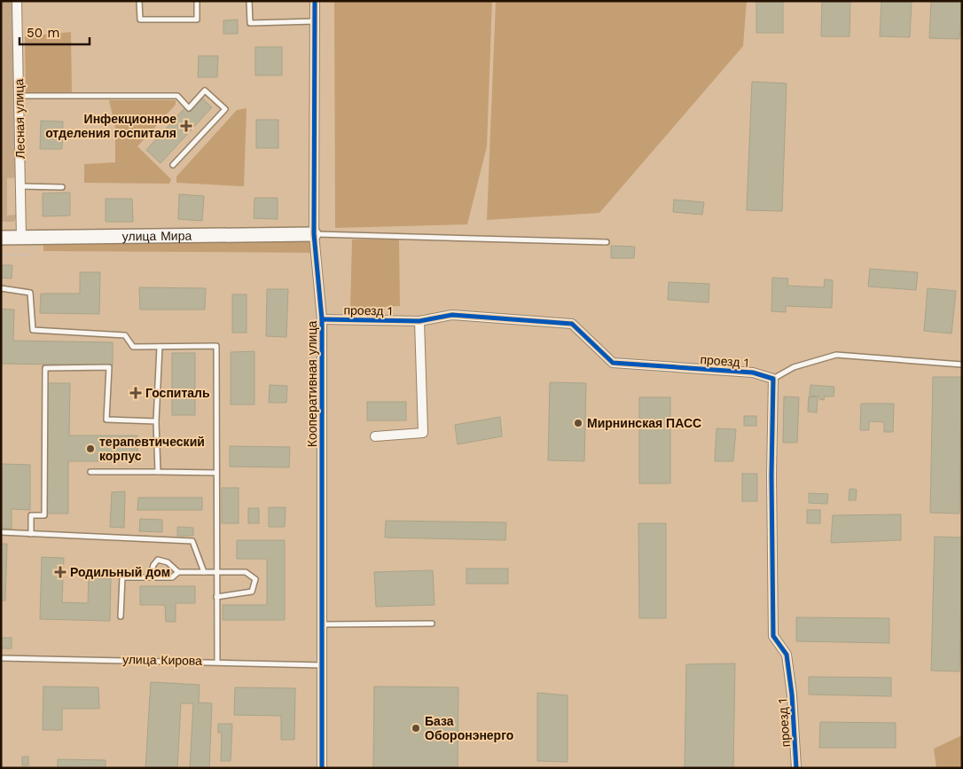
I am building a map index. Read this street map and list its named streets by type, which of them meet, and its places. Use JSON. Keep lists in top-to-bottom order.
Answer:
{
  "streets": {
    "street": [
      "Лесная улица",
      "улица Мира",
      "проезд 1",
      "Кооперативная улица"
    ],
    "lane": ["улица Кирова"]
  },
  "crossings": [
    ["Лесная улица", "улица Мира"],
    ["улица Мира", "Кооперативная улица"],
    ["проезд 1", "Кооперативная улица"],
    ["Кооперативная улица", "улица Кирова"]
  ],
  "places": {
    "health": ["Инфекционное отделения госпиталя", "Госпиталь", "Родильный дом"],
    "other": ["Мирнинская ПАСС", "терапевтический корпус", "База Оборонэнерго"]
  },
  "scale_bar": "50 m"
}
